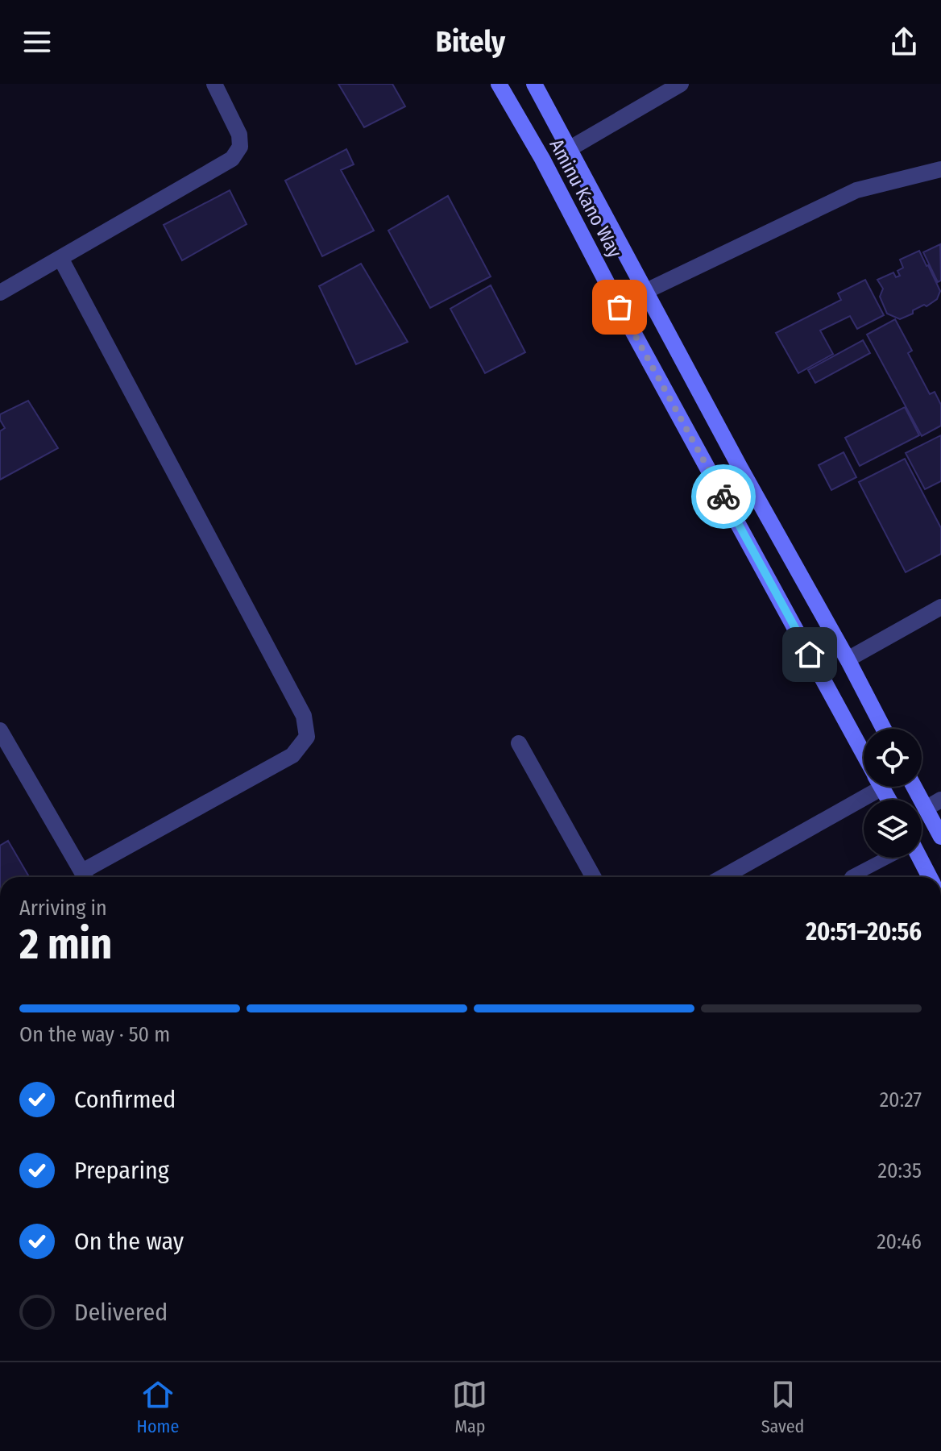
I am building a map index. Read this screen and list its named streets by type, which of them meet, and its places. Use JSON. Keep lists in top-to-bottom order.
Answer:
{
  "streets": {
    "main road": ["Aminu Kano Way"]
  },
  "page": {
    "header": "Bitely",
    "heading": ["2 min", "Arriving in", "20:51–20:56"],
    "bar": "On the way · 50 m",
    "list": [
      ["Confirmed", "20:27"],
      ["Preparing", "20:35"],
      ["On the way", "20:46"],
      "Delivered"
    ],
    "tabs": ["Home", "Map", "Saved"]
  }
}
